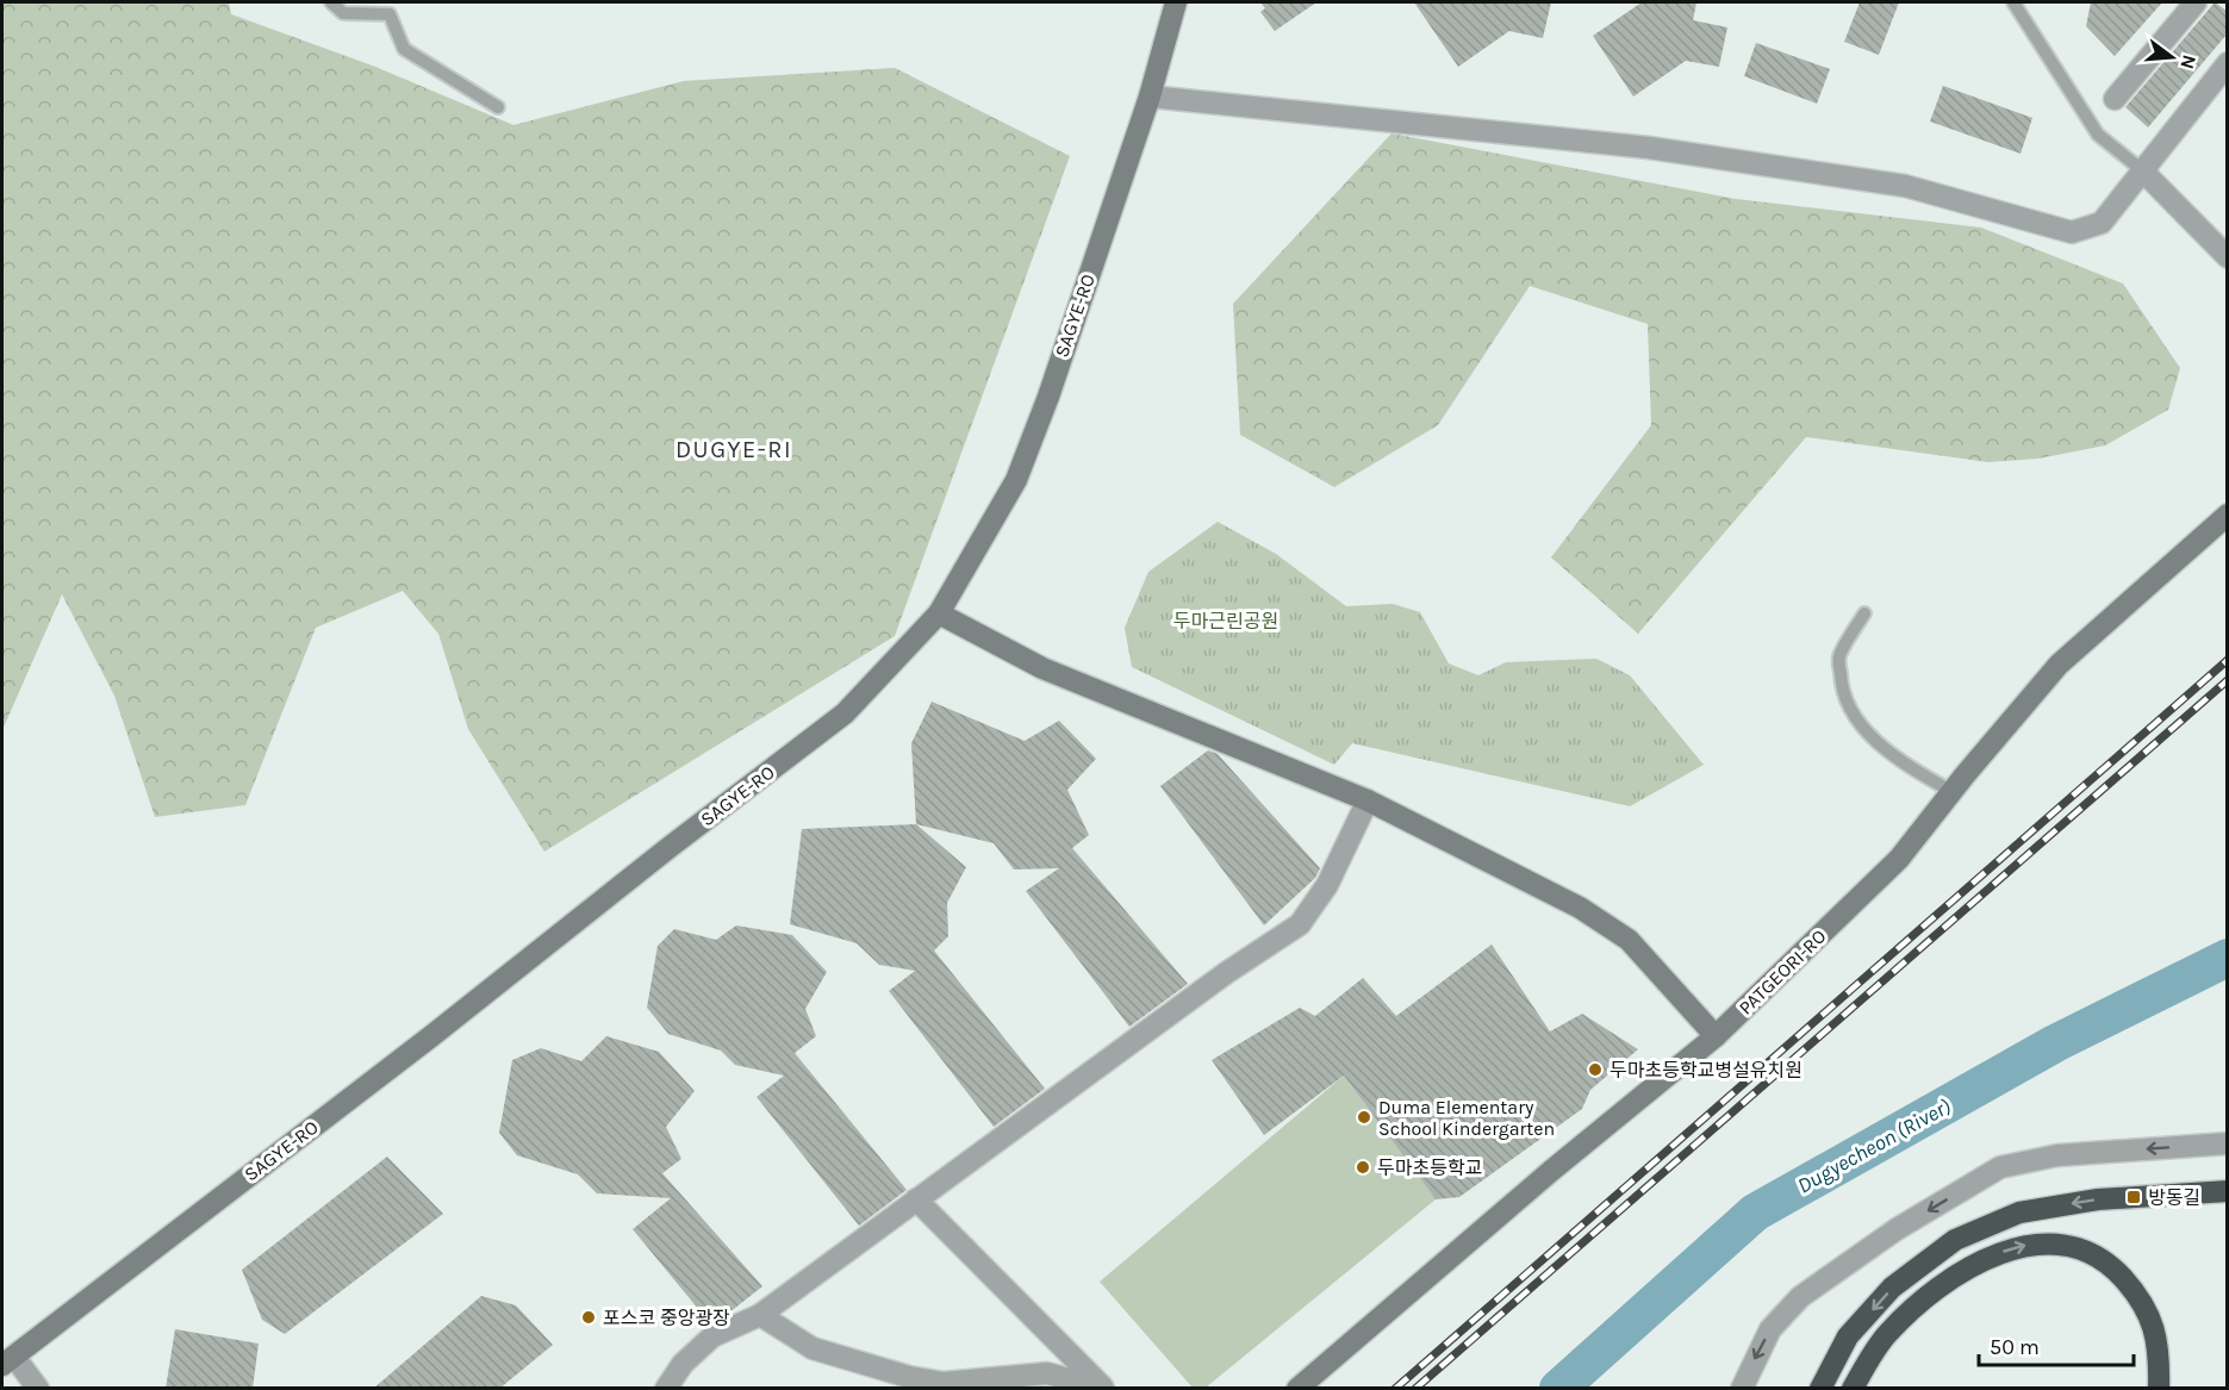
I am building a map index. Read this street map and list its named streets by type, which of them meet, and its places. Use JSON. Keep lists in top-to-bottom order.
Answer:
{
  "streets": {
    "street": ["SAGYE-RO", "PATGEORI-RO"]
  },
  "districts": ["DUGYE-RI"],
  "water": ["Dugyecheon (River)"],
  "parks": ["두마근린공원"],
  "places": {
    "other": [
      "두마초등학교병설유치원",
      "Duma Elementary School Kindergarten",
      "두마초등학교",
      "포스코 중앙광장"
    ],
    "transit": ["방동길"]
  },
  "scale_bar": "50 m",
  "north": "right"
}
